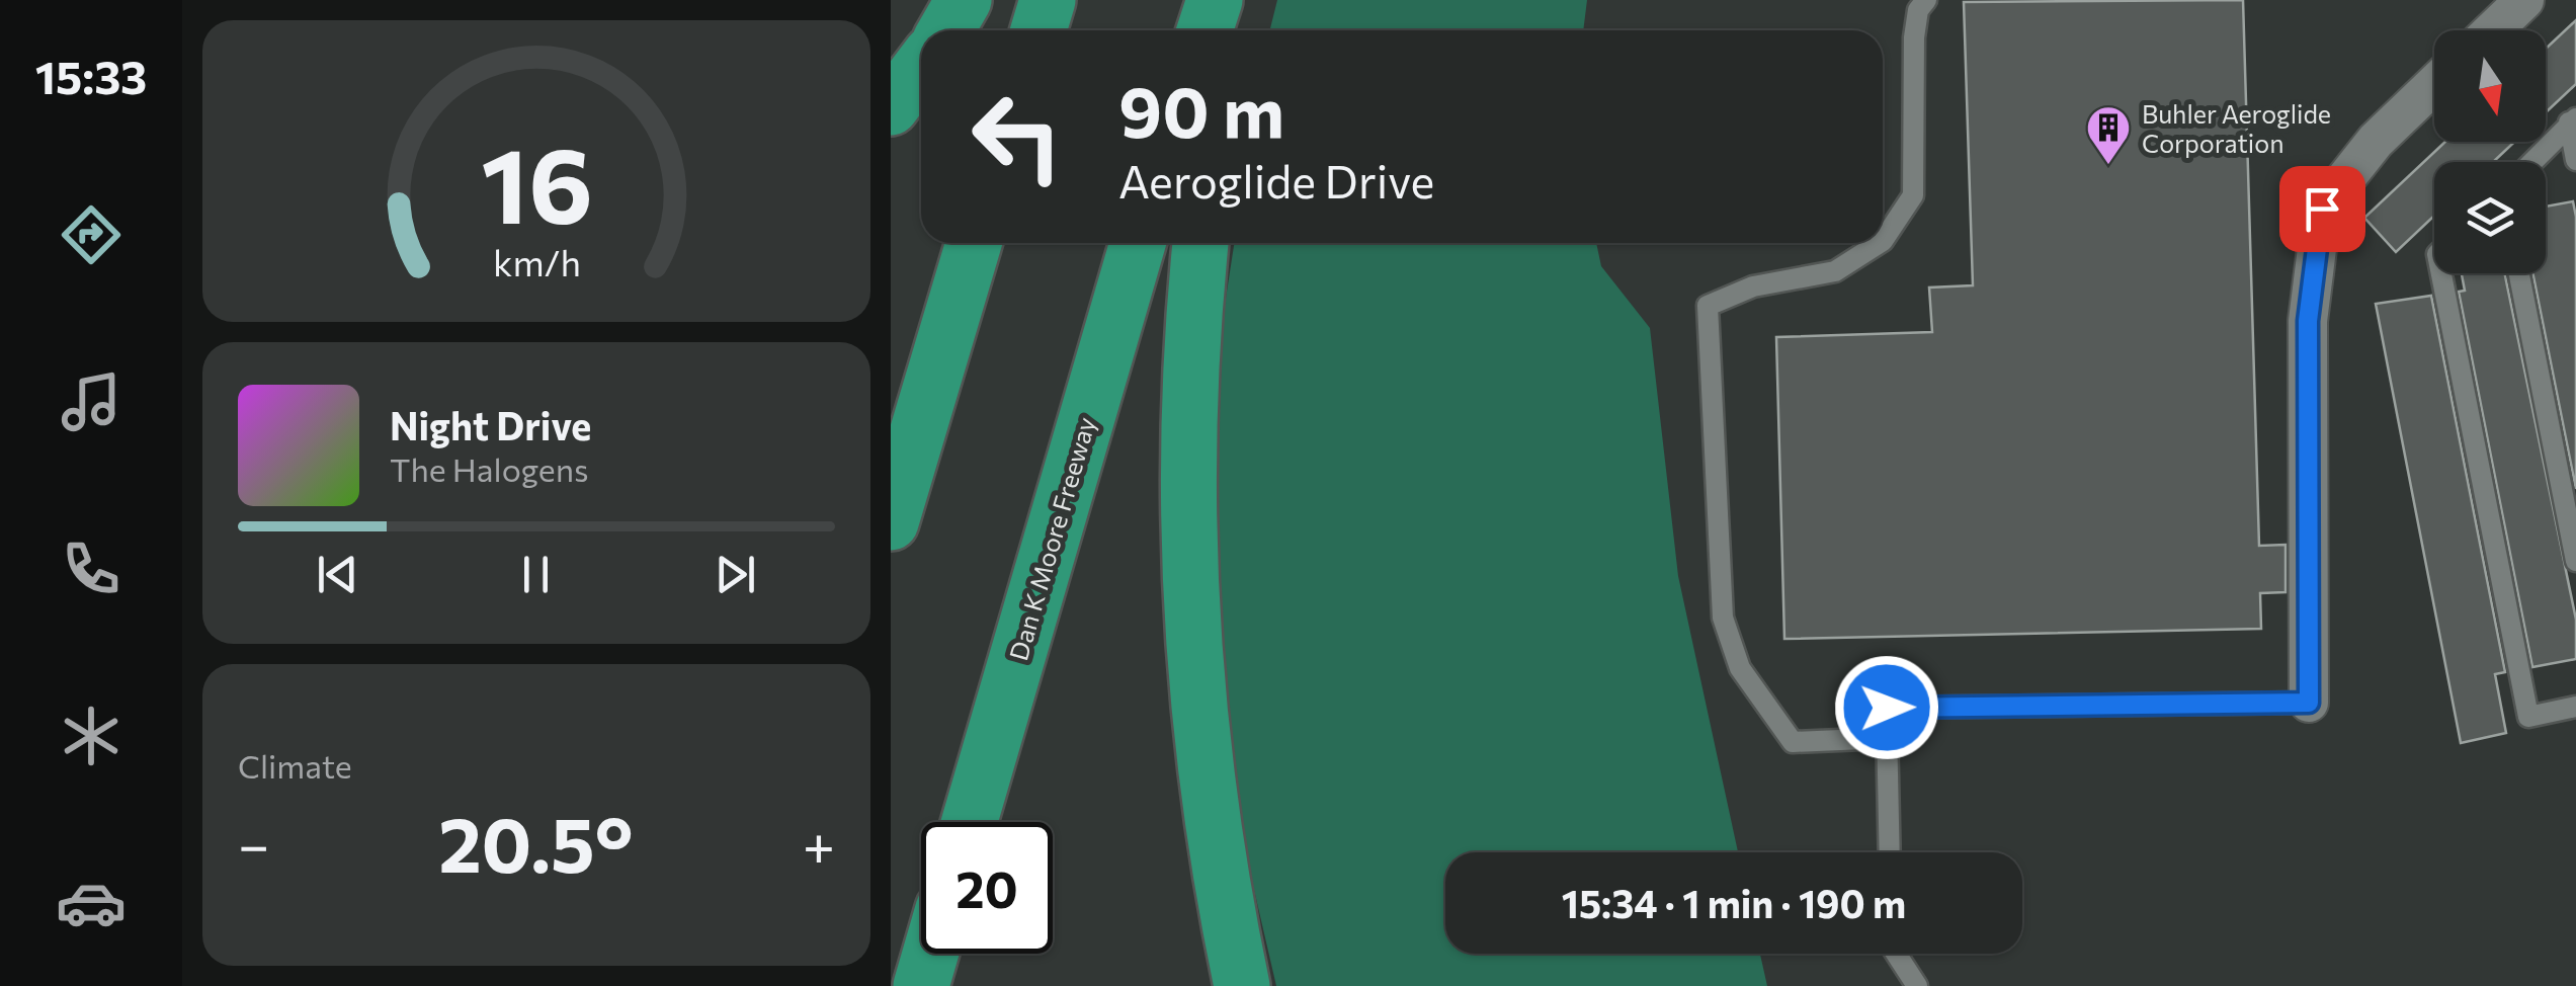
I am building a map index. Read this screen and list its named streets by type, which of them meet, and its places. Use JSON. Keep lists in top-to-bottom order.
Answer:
{
  "streets": {
    "highway": ["Dan K Moore Freeway"]
  },
  "places": {
    "building": ["Buhler Aeroglide Corporation"]
  },
  "north": "bottom",
  "page": {
    "tabs": "15:33",
    "turn": ["90 m", "Aeroglide Drive"],
    "song": ["Night Drive", "The Halogens"],
    "tile": "Climate",
    "heat": ["−", "20.5°", "+"],
    "limit": "20",
    "trip": "15:34 · 1 min · 190 m",
    "gauge": ["16", "km/h"]
  }
}
